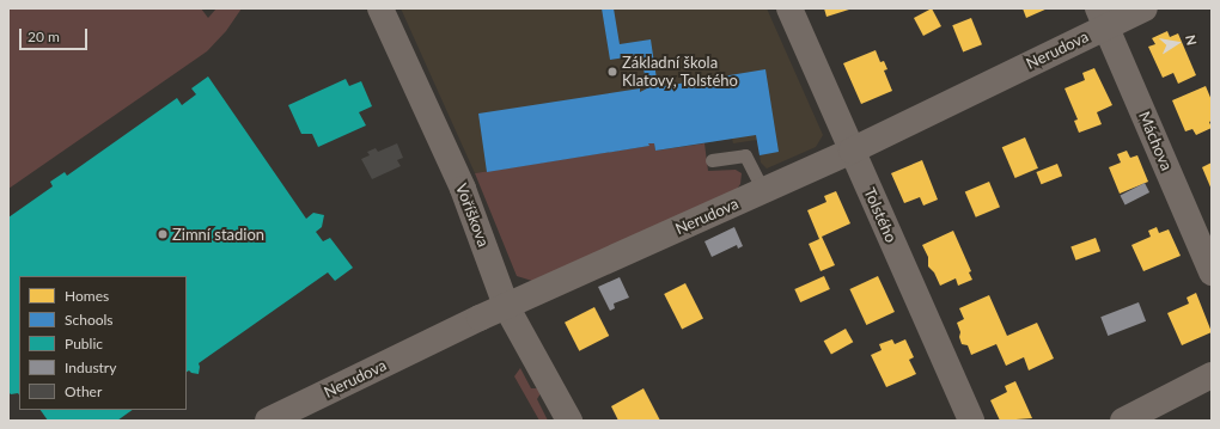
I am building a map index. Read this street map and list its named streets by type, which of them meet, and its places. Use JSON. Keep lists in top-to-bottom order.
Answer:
{
  "streets": {
    "street": [
      "Nerudova",
      "Máchova",
      "Voříškova",
      "Tolstého"
    ]
  },
  "crossings": [
    ["Nerudova", "Máchova"],
    ["Nerudova", "Voříškova"],
    ["Nerudova", "Tolstého"]
  ],
  "places": ["Základní škola Klatovy, Tolstého", "Zimní stadion"],
  "legend": [
    "Homes",
    "Schools",
    "Public",
    "Industry",
    "Other"
  ],
  "scale_bar": "20 m",
  "north": "right"
}
